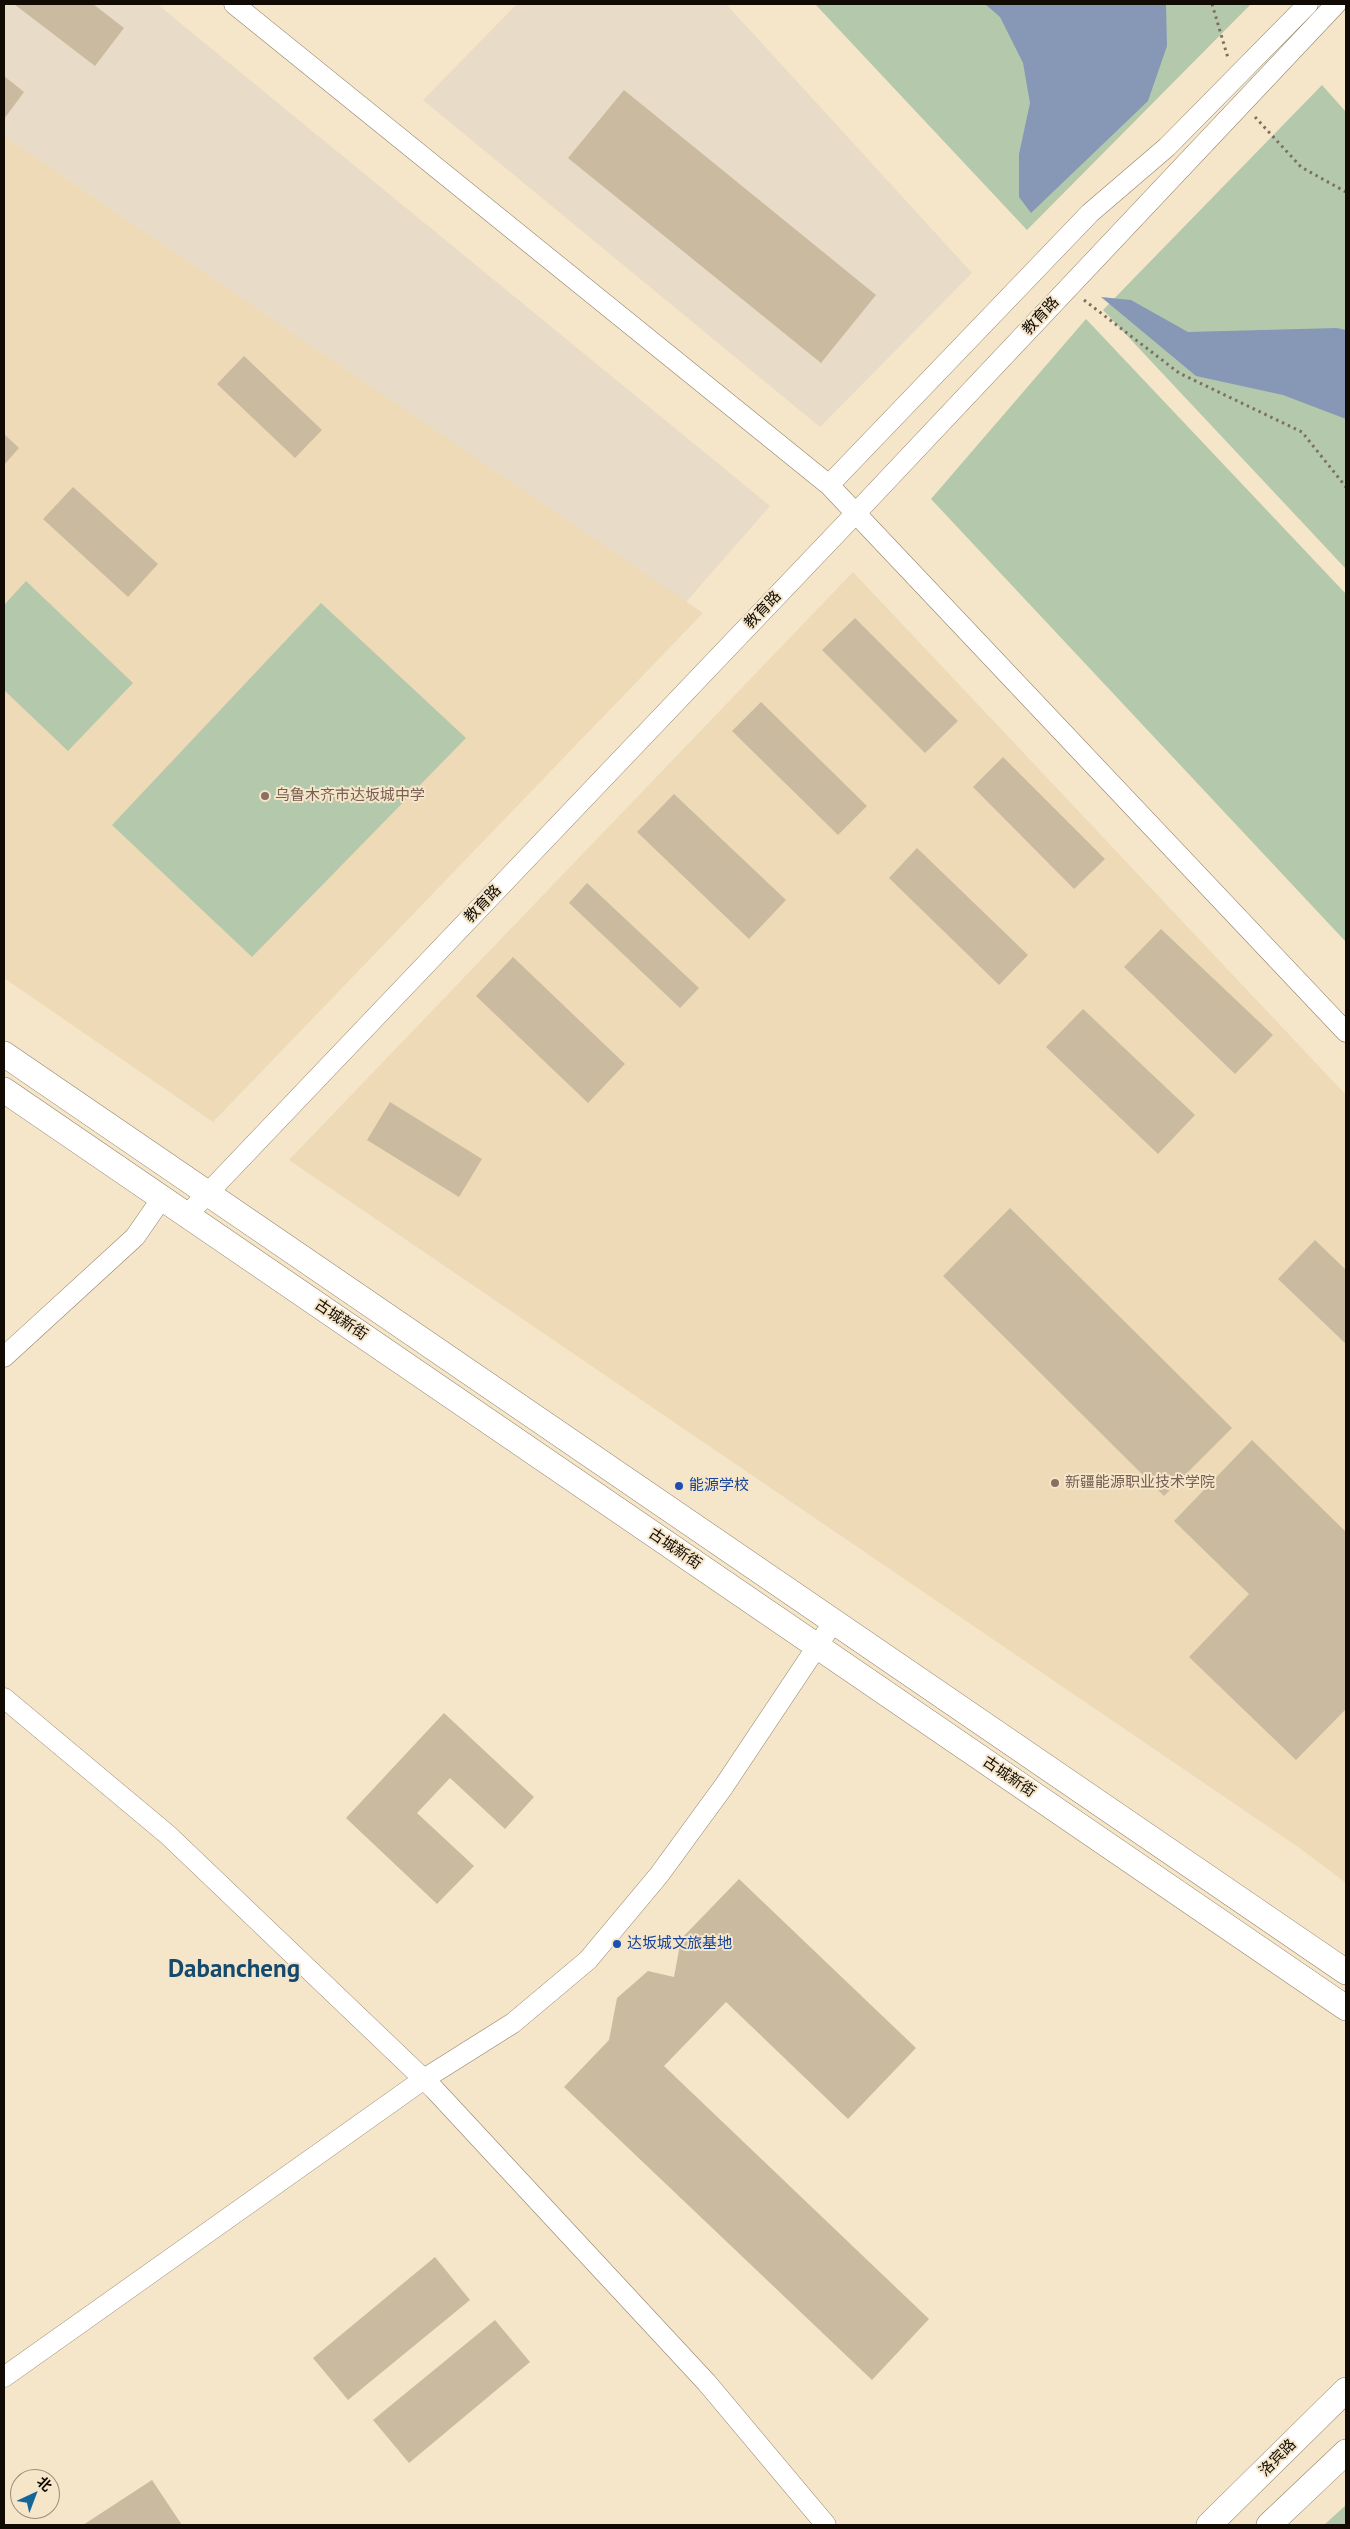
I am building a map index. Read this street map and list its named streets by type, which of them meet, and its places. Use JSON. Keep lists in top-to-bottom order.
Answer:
{
  "streets": {
    "main road": ["古城新街", "洛宾路"],
    "street": ["教育路"]
  },
  "crossings": [
    ["教育路", "古城新街"]
  ],
  "districts": ["Dabancheng"],
  "places": [
    "乌鲁木齐市达坂城中学",
    "新疆能源职业技术学院",
    "能源学校",
    "达坂城文旅基地"
  ],
  "north": "top right"
}
